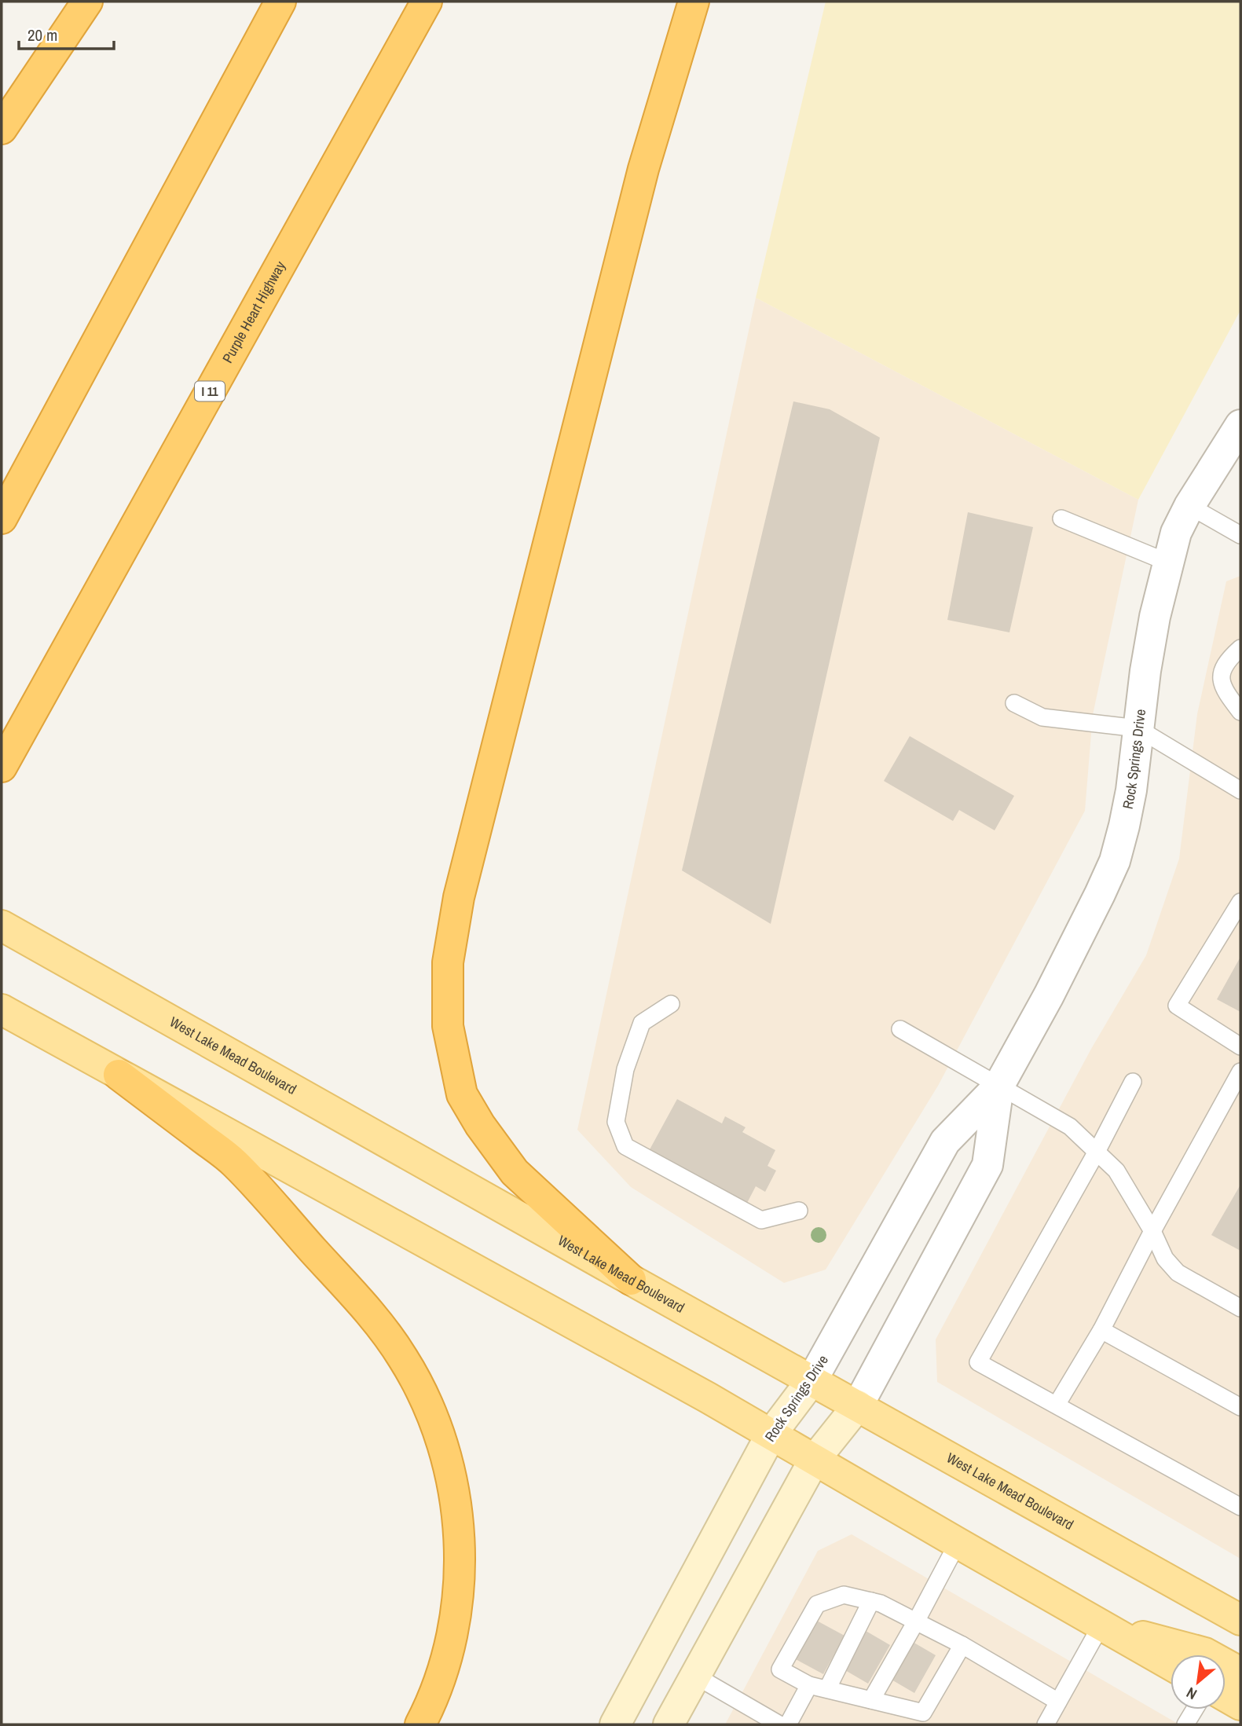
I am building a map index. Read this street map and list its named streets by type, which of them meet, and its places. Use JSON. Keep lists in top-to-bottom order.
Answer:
{
  "streets": {
    "highway": ["Purple Heart Highway", "I 11"],
    "main road": ["Rock Springs Drive", "West Lake Mead Boulevard"]
  },
  "crossings": [
    ["Rock Springs Drive", "West Lake Mead Boulevard"]
  ],
  "scale_bar": "20 m",
  "north": "bottom left"
}
